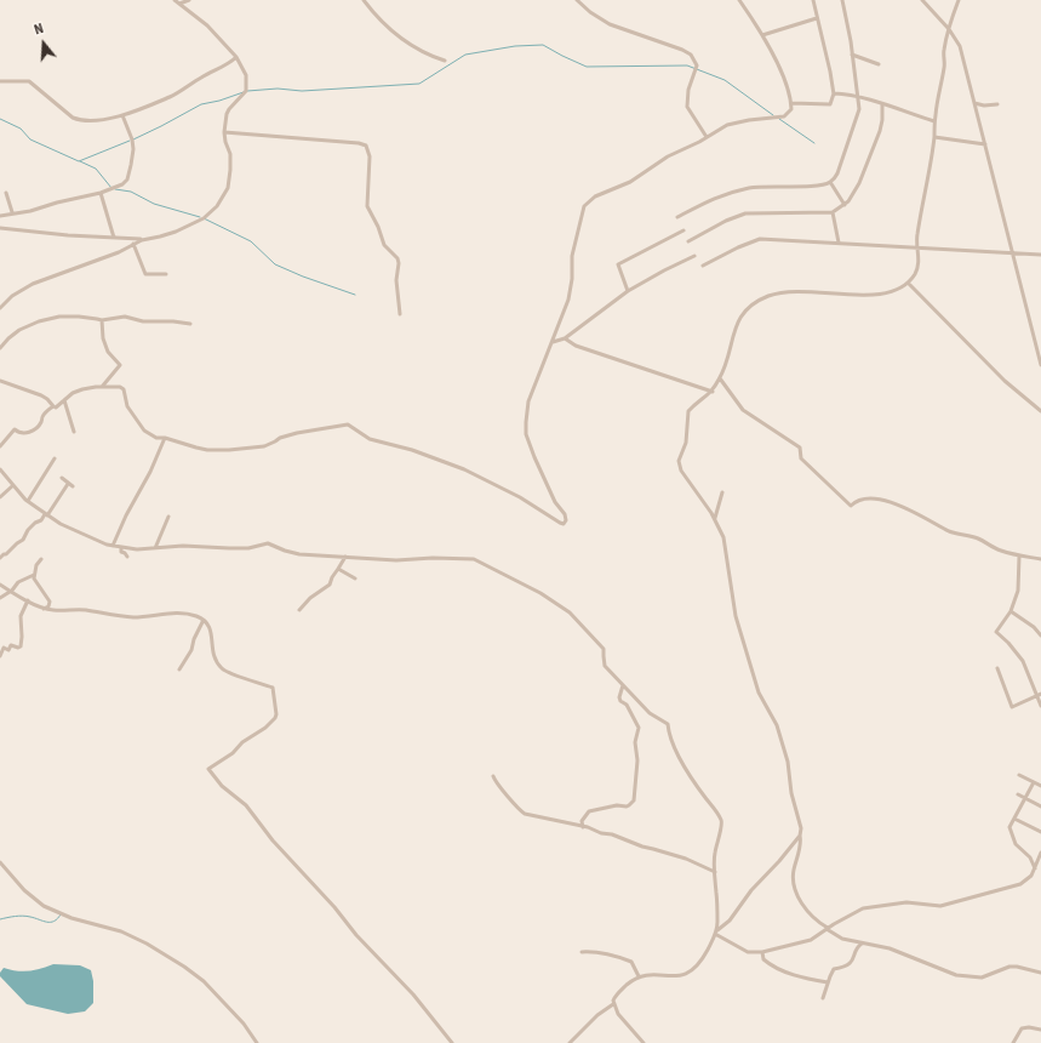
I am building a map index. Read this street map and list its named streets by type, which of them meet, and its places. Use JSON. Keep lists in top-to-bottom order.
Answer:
{
  "north": "top"
}
